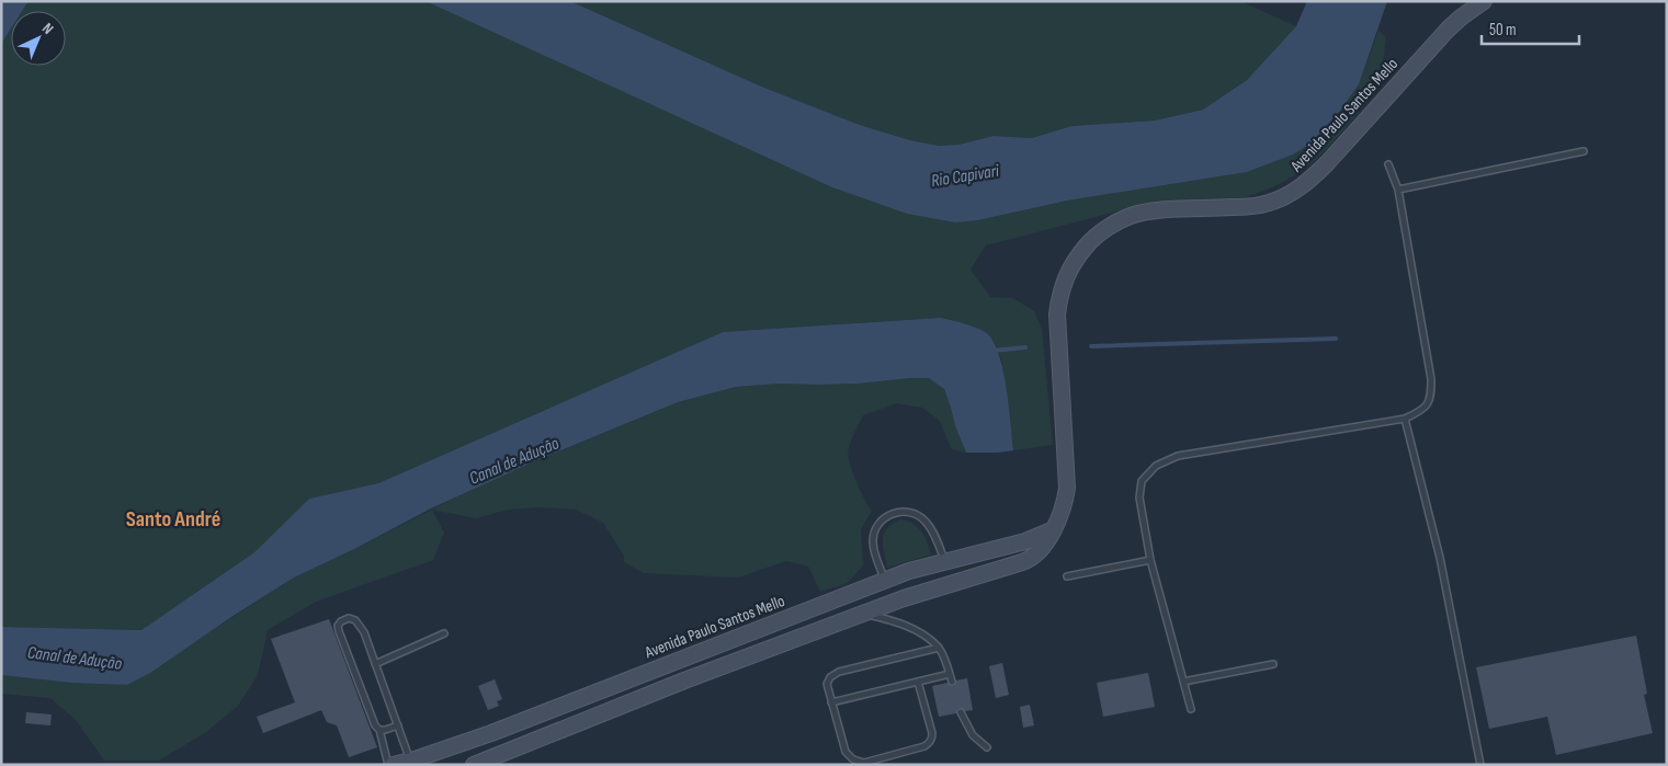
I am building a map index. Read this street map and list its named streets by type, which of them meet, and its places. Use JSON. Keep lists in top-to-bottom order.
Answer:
{
  "streets": {
    "street": ["Avenida Paulo Santos Mello"]
  },
  "districts": ["Santo André"],
  "water": ["Rio Capivari", "Canal de Adução"],
  "scale_bar": "50 m",
  "north": "top right"
}
